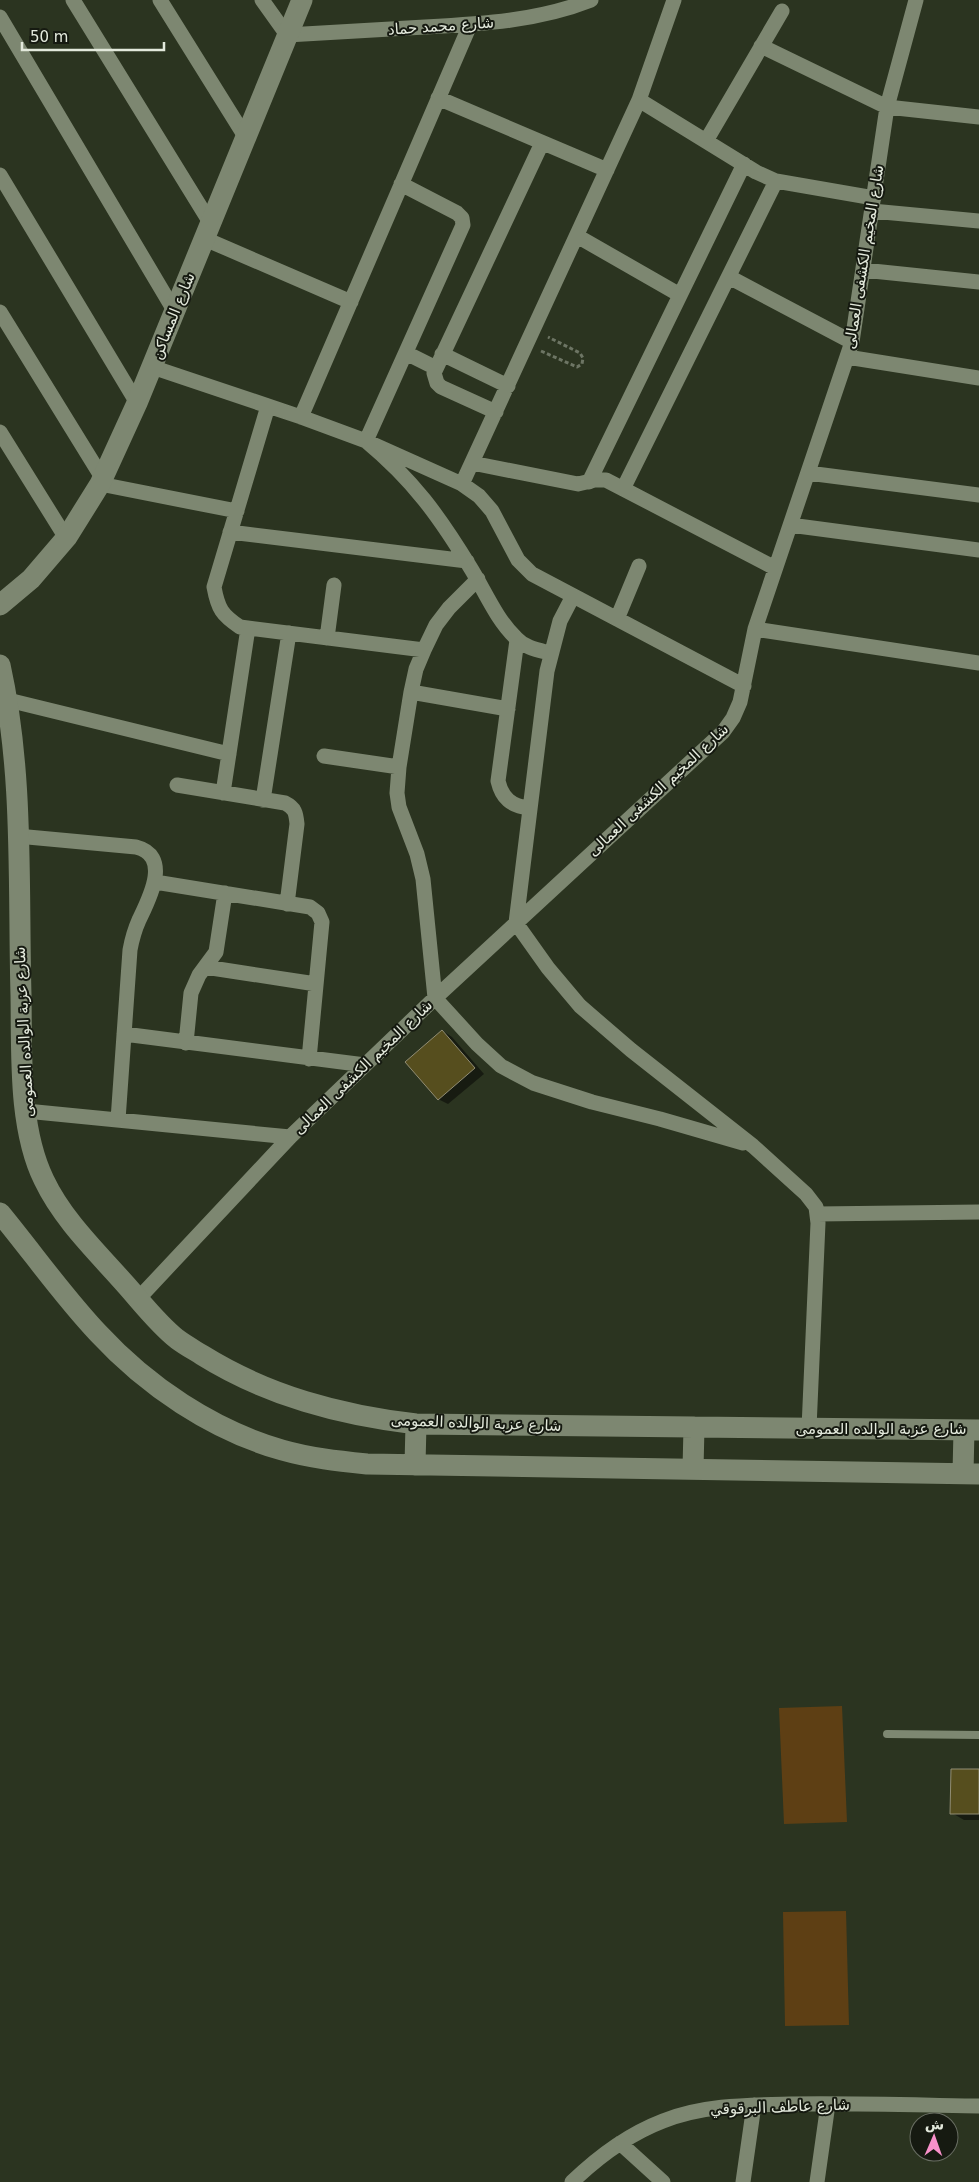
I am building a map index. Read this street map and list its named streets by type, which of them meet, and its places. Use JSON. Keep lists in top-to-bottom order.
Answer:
{
  "streets": {
    "street": [
      "شارع محمد حماد",
      "شارع المخيم الكشفى العمالى",
      "شارع المساكن",
      "شارع عزبة الوالده العمومى",
      "شارع عاطف البرقوقي"
    ]
  },
  "crossings": [
    ["شارع محمد حماد", "شارع المساكن"],
    ["شارع المخيم الكشفى العمالى", "شارع عزبة الوالده العمومى"]
  ],
  "scale_bar": "50 m",
  "north": "top"
}
